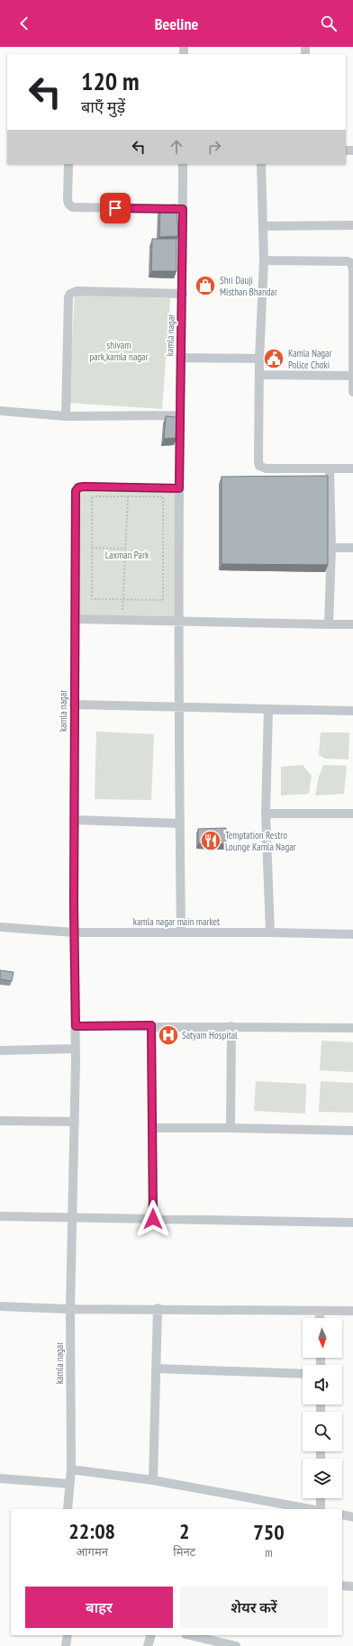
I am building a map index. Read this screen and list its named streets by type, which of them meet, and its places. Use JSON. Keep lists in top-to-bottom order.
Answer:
{
  "streets": {
    "street": ["kamla nagar", "kamla nagar main market"]
  },
  "crossings": [
    ["kamla nagar", "kamla nagar main market"]
  ],
  "parks": ["shivam park,kamla nagar", "Laxman Park"],
  "places": {
    "shop": ["Shri Dauji Misthan Bhandar"],
    "public building": ["Kamla Nagar Police Choki"],
    "restaurant": ["Temptation Restro Lounge Kamla Nagar"],
    "hospital": ["Satyam Hospital"]
  },
  "north": "bottom",
  "page": {
    "header": "Beeline",
    "turn": ["120 m", "बाएँ मुड़ें"],
    "eta": [
      "22:08",
      "आगमन",
      "2",
      "मिनट",
      "750",
      "m"
    ],
    "buttons": ["बाहर", "शेयर करें"]
  }
}
